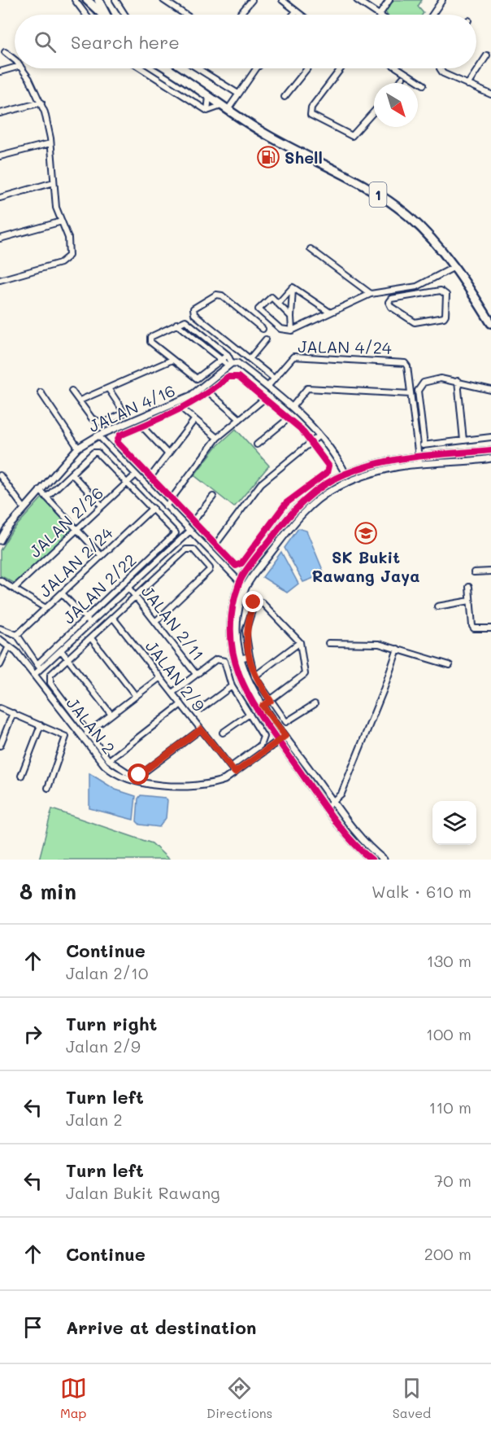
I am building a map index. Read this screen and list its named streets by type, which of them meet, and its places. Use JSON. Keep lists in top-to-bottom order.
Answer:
{
  "streets": {
    "main road": ["1"],
    "street": [
      "JALAN 4/24",
      "JALAN 4/16",
      "JALAN 2/26",
      "JALAN 2/24",
      "JALAN 2/22",
      "JALAN 2/11",
      "JALAN 2/9",
      "JALAN 2"
    ]
  },
  "crossings": [
    ["JALAN 2/24", "JALAN 2/22"],
    ["JALAN 2/9", "JALAN 2"]
  ],
  "places": {
    "fuel station": ["Shell"],
    "school or university": ["SK Bukit Rawang Jaya"]
  },
  "north": "bottom right",
  "page": {
    "search": "Search here",
    "heading": ["8 min", "Walk · 610 m"],
    "list": [
      ["Continue", "Jalan 2/10", "130 m"],
      ["Turn right", "Jalan 2/9", "100 m"],
      ["Turn left", "Jalan 2", "110 m"],
      ["Turn left", "Jalan Bukit Rawang", "70 m"],
      ["Continue", "200 m"],
      "Arrive at destination"
    ],
    "nav": ["Map", "Directions", "Saved"]
  }
}
